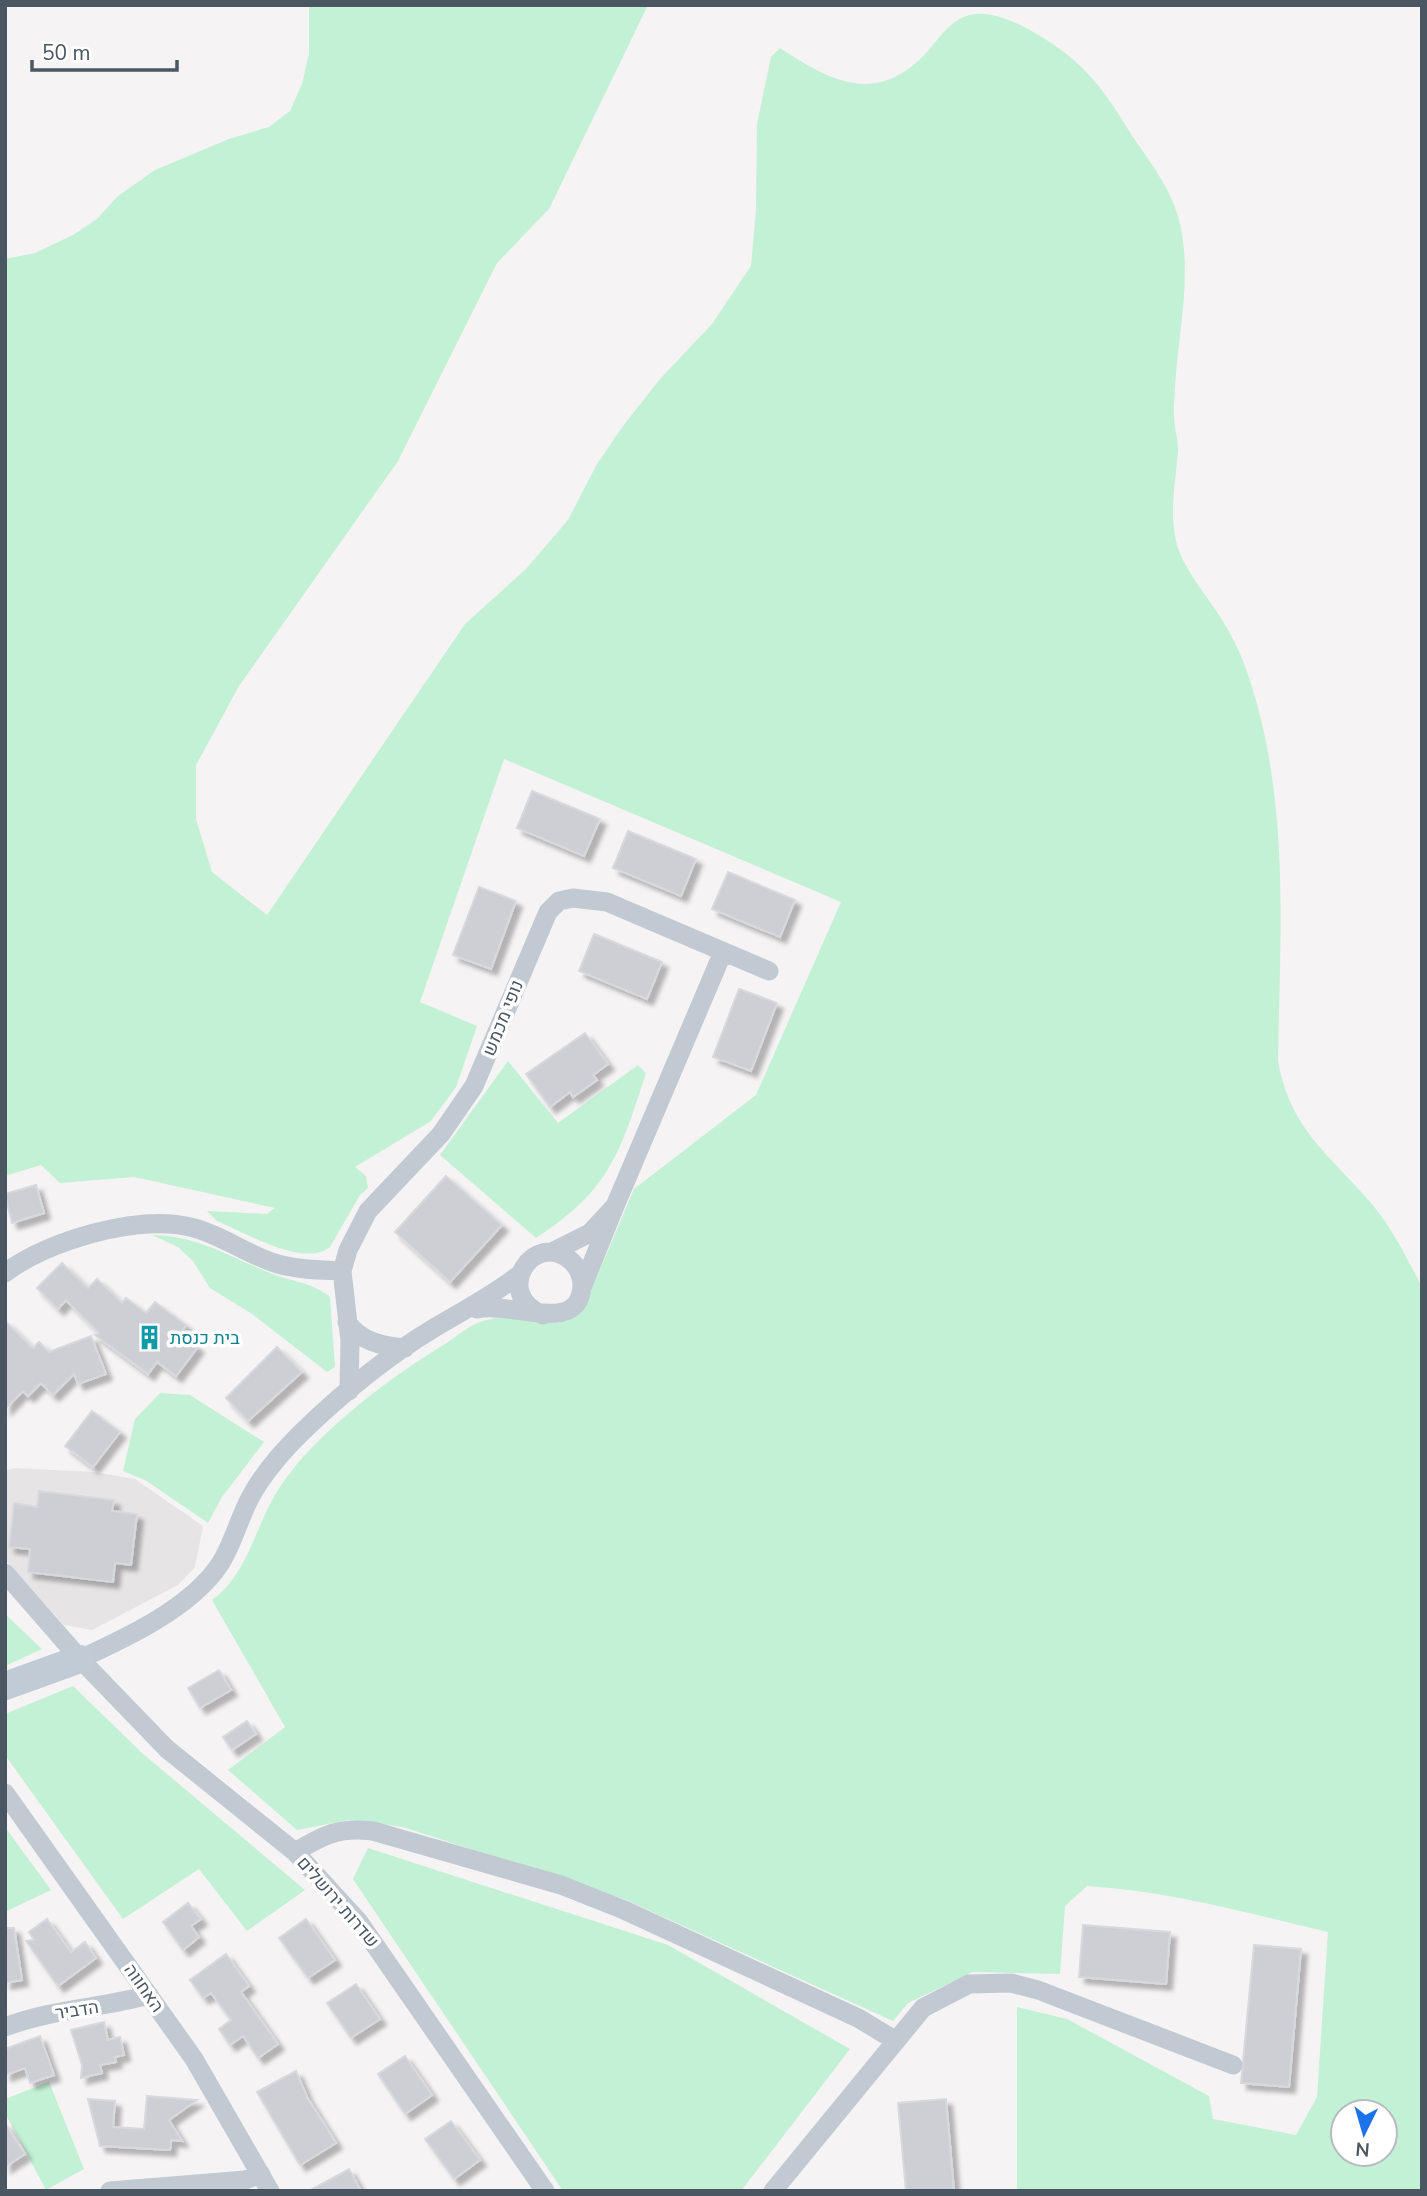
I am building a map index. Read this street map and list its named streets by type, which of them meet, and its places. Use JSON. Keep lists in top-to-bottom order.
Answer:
{
  "streets": {
    "street": [
      "נופי מכמש",
      "שדרות ירושלים",
      "האחווה",
      "הדביר"
    ]
  },
  "crossings": [
    ["האחווה", "הדביר"]
  ],
  "places": {
    "building": ["בית כנסת"]
  },
  "scale_bar": "50 m",
  "north": "bottom"
}
